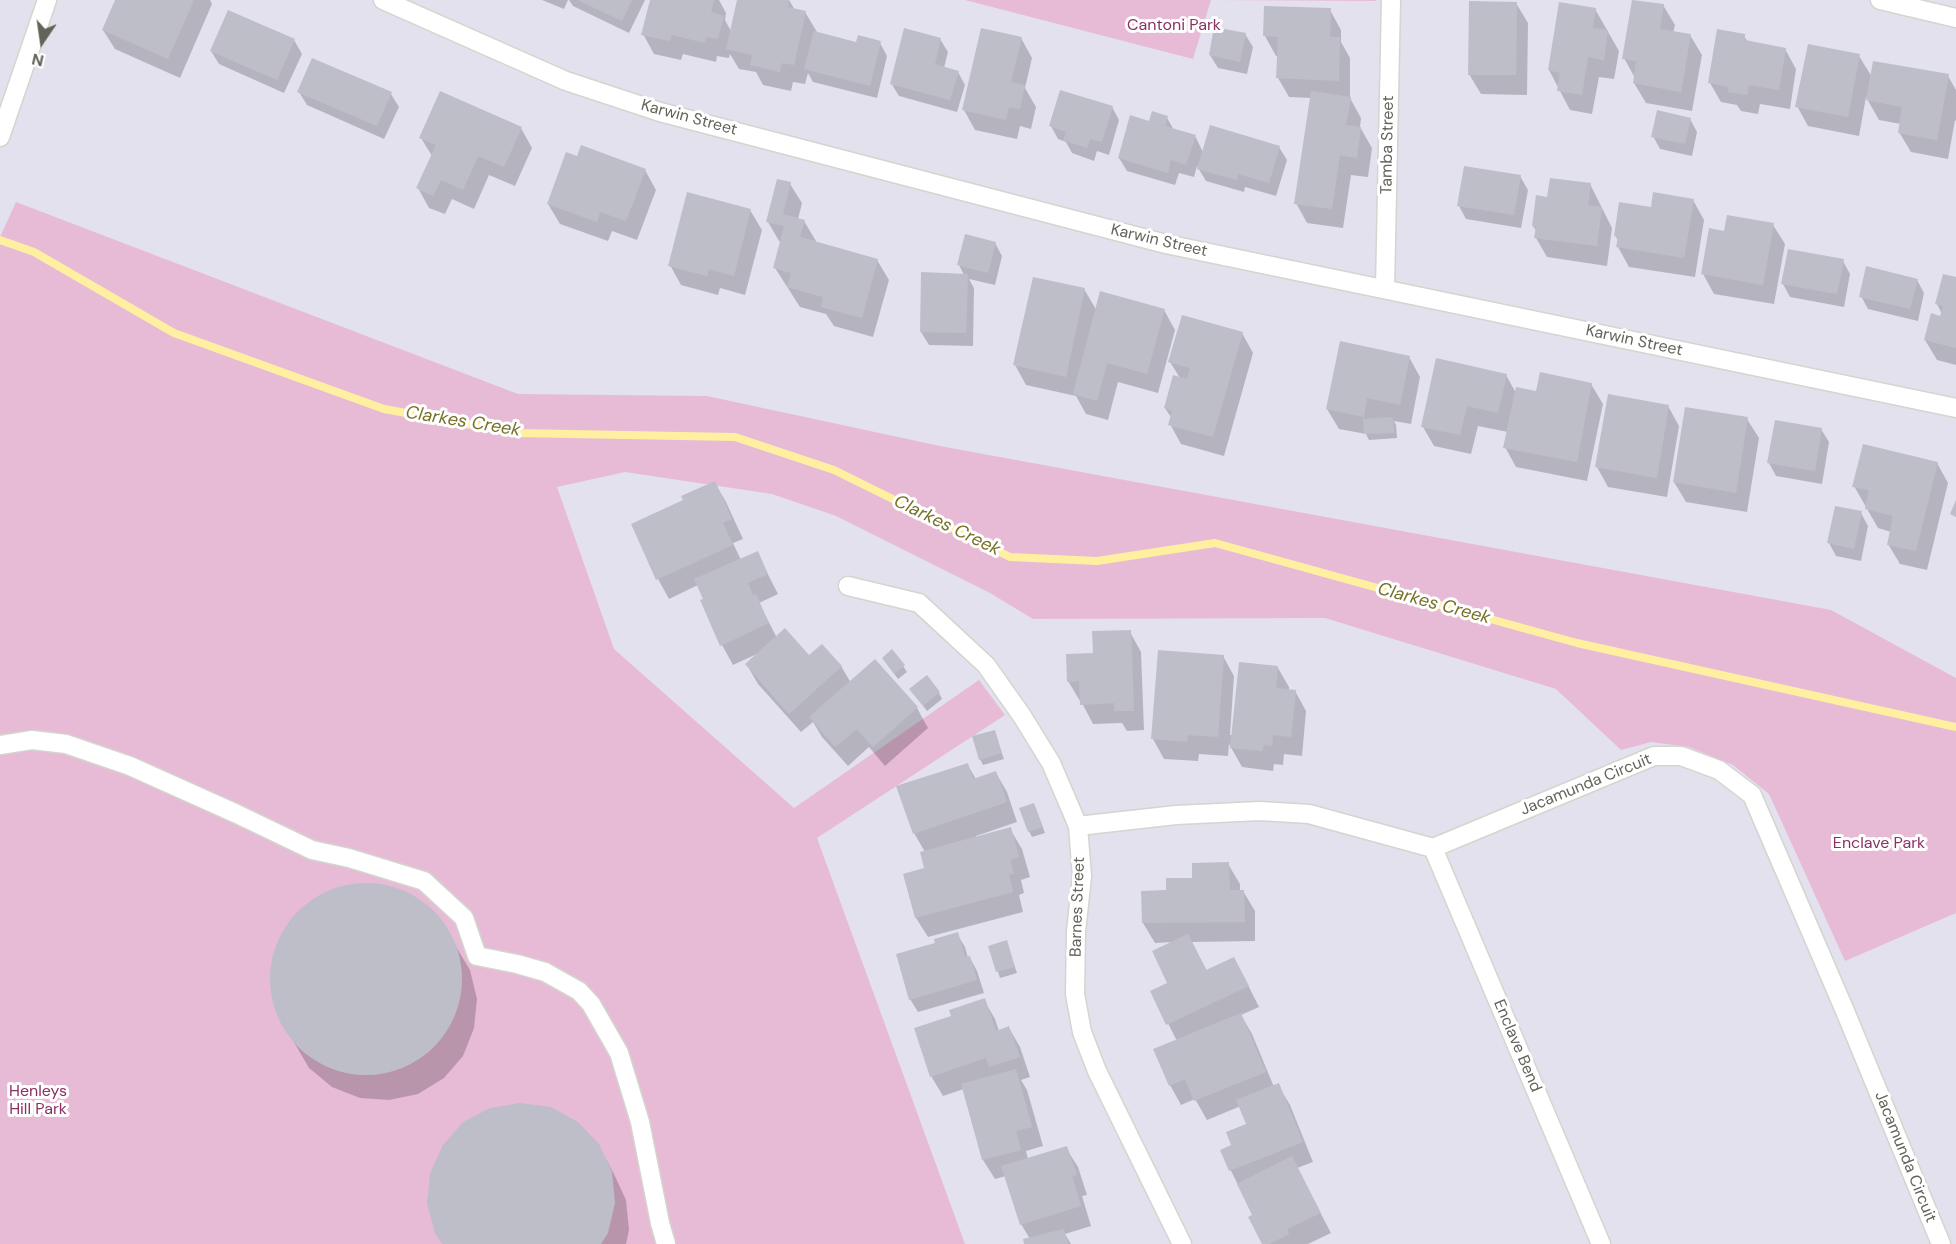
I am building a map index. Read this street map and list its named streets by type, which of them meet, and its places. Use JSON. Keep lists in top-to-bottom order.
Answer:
{
  "streets": {
    "street": [
      "Karwin Street",
      "Tamba Street",
      "Jacamunda Circuit",
      "Barnes Street",
      "Enclave Bend"
    ]
  },
  "crossings": [
    ["Karwin Street", "Tamba Street"],
    ["Jacamunda Circuit", "Enclave Bend"]
  ],
  "water": ["Clarkes Creek"],
  "parks": ["Cantoni Park", "Enclave Park", "Henleys Hill Park"],
  "north": "bottom"
}
